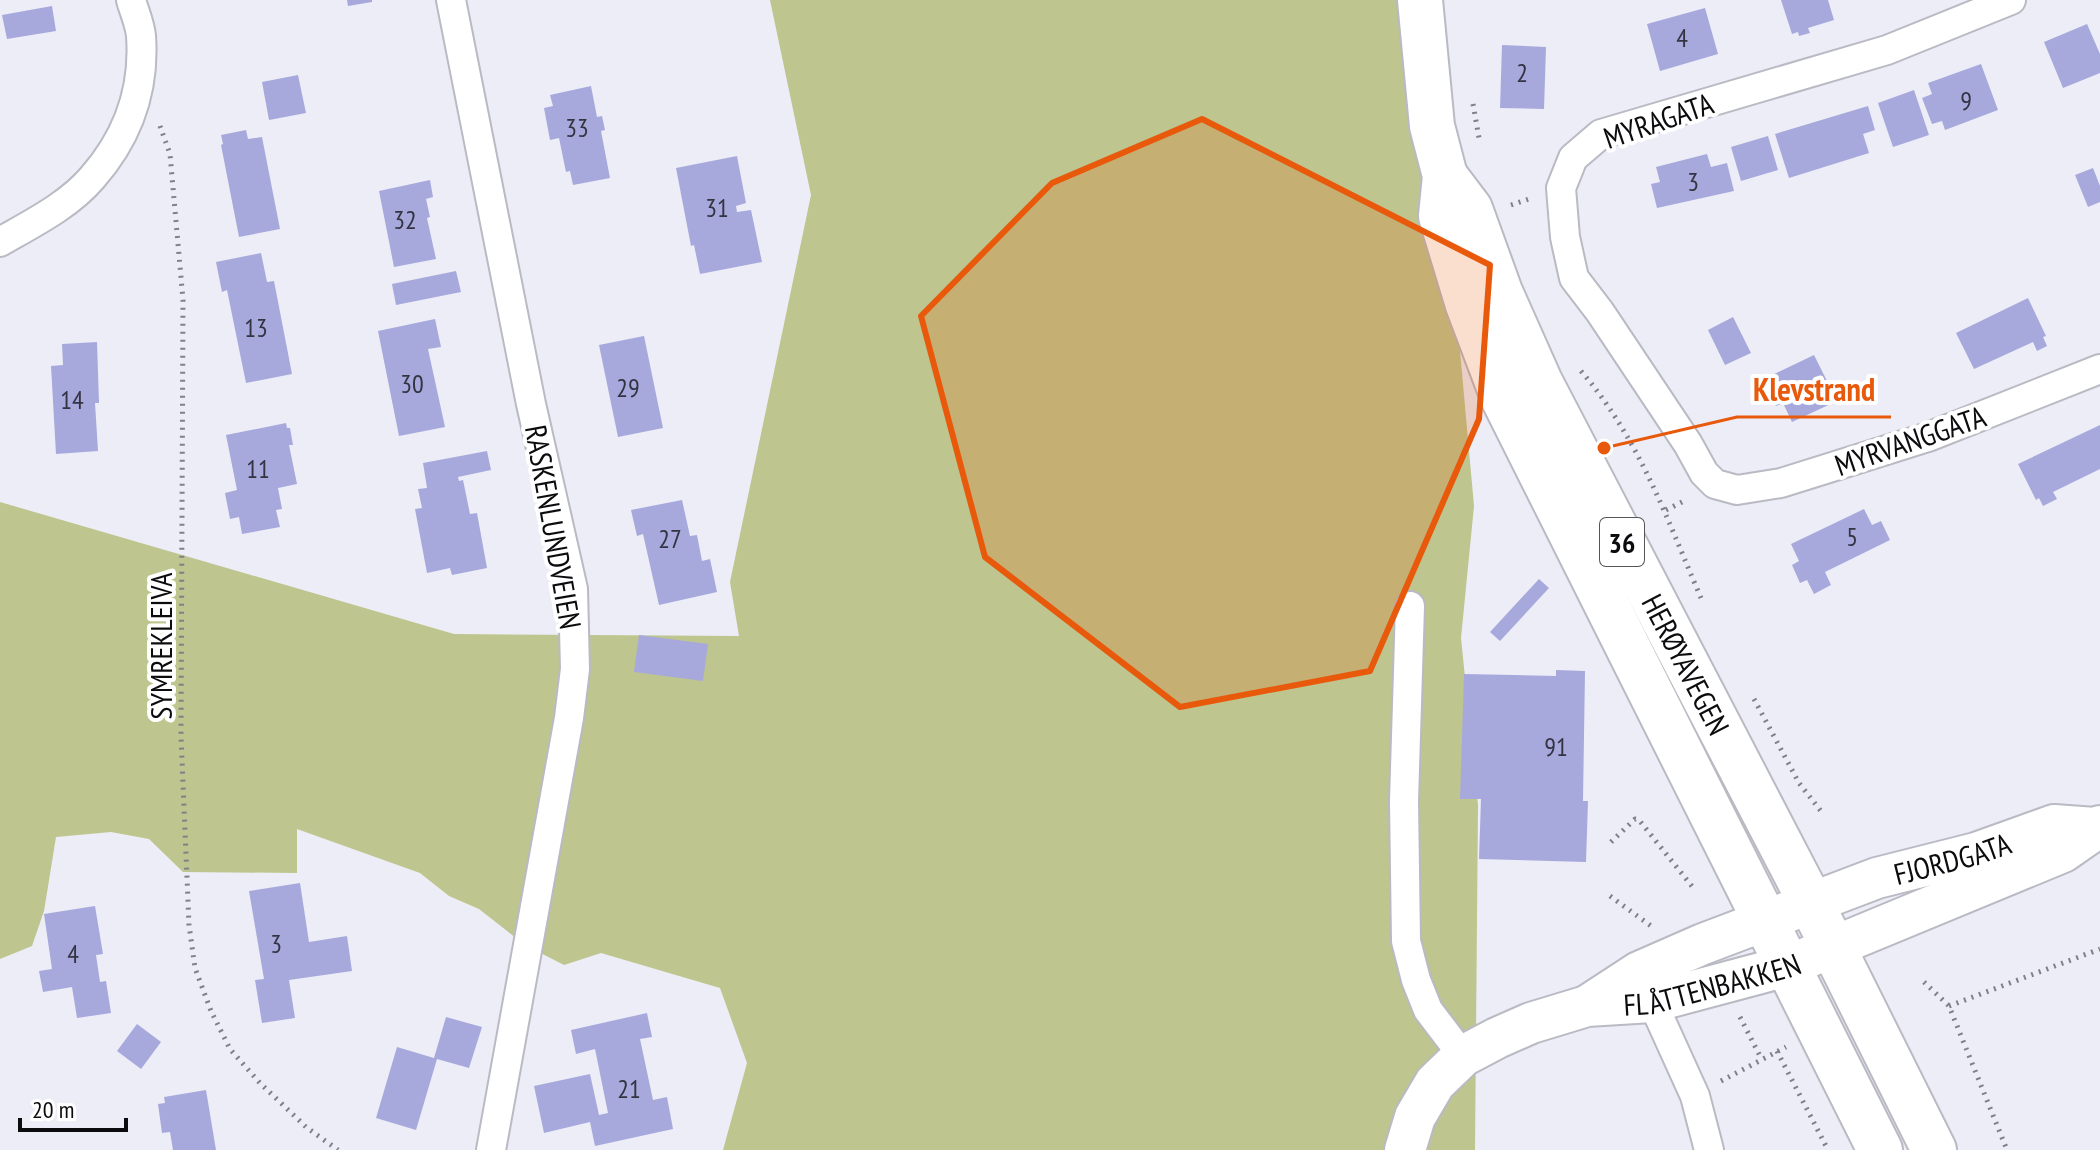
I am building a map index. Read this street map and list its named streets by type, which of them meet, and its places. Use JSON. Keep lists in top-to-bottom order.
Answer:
{
  "streets": {
    "highway": ["36", "HERØYAVEGEN"],
    "main road": ["FJORDGATA", "FLÅTTENBAKKEN"],
    "street": ["MYRAGATA", "MYRVANGGATA", "RASKENLUNDVEIEN"],
    "path": ["SYMREKLEIVA"]
  },
  "crossings": [
    ["MYRAGATA", "MYRVANGGATA"],
    ["HERØYAVEGEN", "FJORDGATA"],
    ["HERØYAVEGEN", "FLÅTTENBAKKEN"],
    ["FJORDGATA", "FLÅTTENBAKKEN"]
  ],
  "places": ["Klevstrand"],
  "house_numbers": [
    "4",
    "2",
    "9",
    "33",
    "3",
    "31",
    "32",
    "13",
    "30",
    "29",
    "14",
    "11",
    "5",
    "27",
    "91",
    "3",
    "4",
    "21"
  ],
  "scale_bar": "20 m"
}
